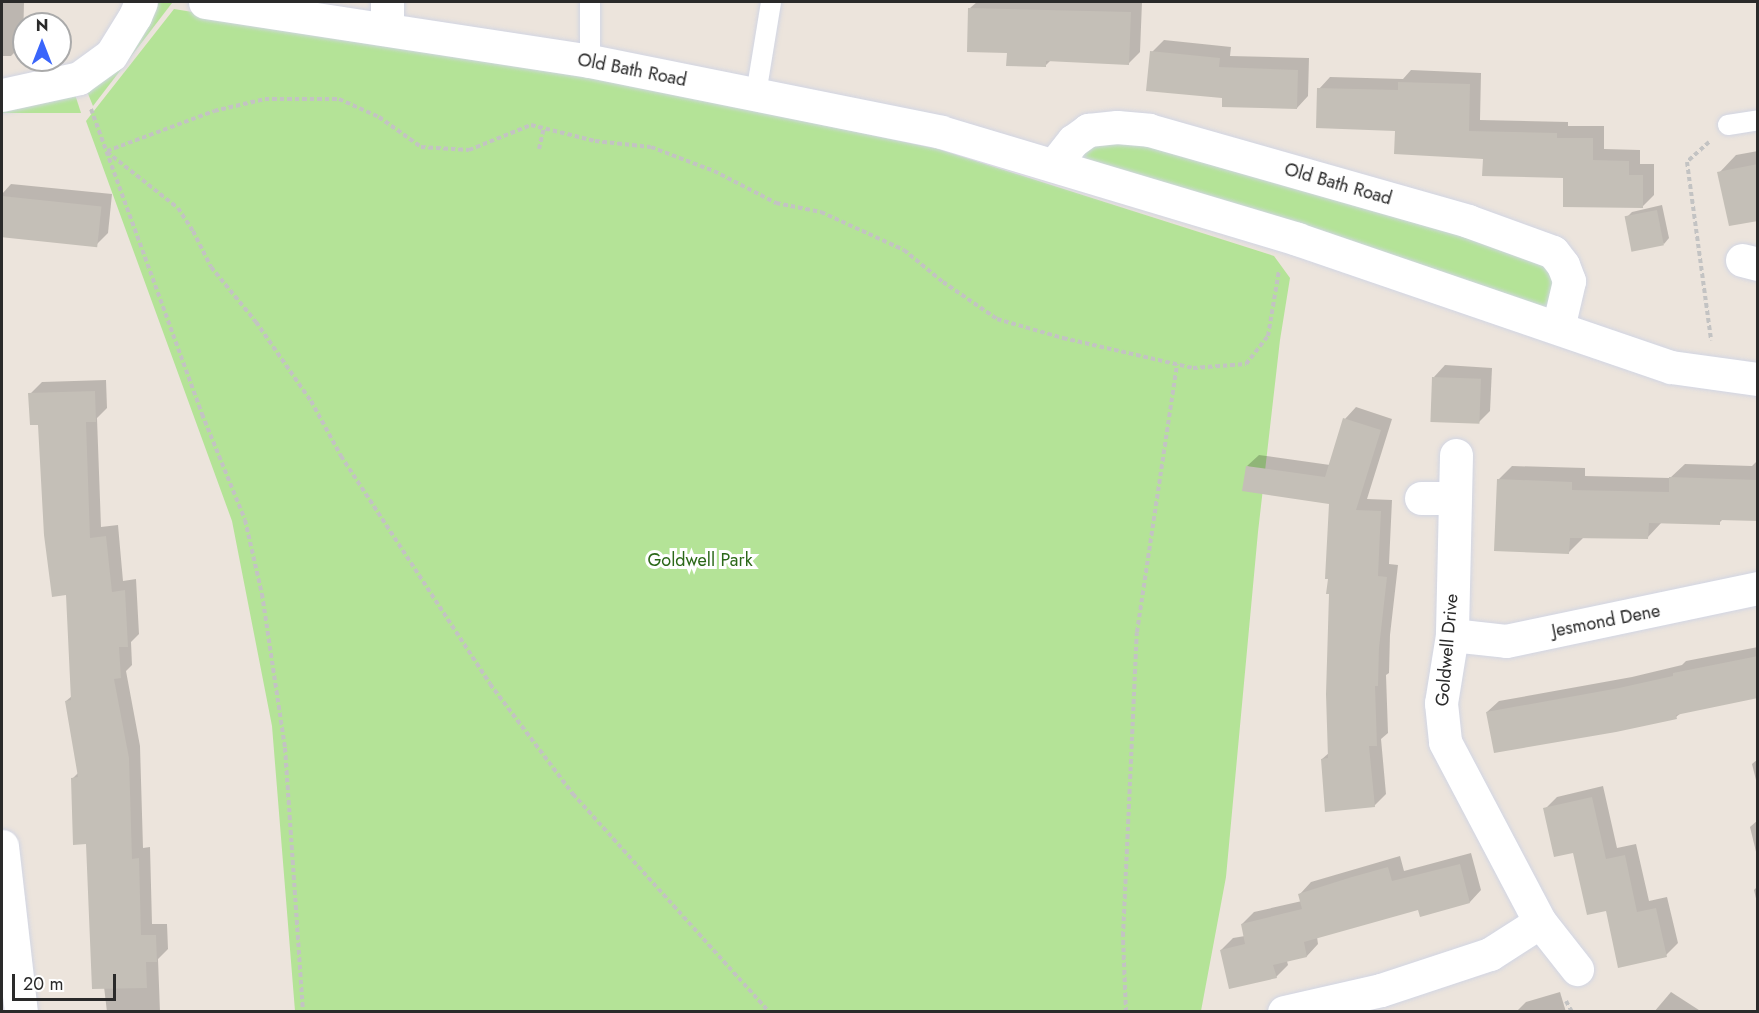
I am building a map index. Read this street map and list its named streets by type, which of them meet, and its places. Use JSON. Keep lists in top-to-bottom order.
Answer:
{
  "streets": {
    "street": ["Old Bath Road", "Jesmond Dene", "Goldwell Drive"]
  },
  "crossings": [
    ["Jesmond Dene", "Goldwell Drive"]
  ],
  "parks": ["Goldwell Park"],
  "scale_bar": "20 m",
  "north": "top"
}
